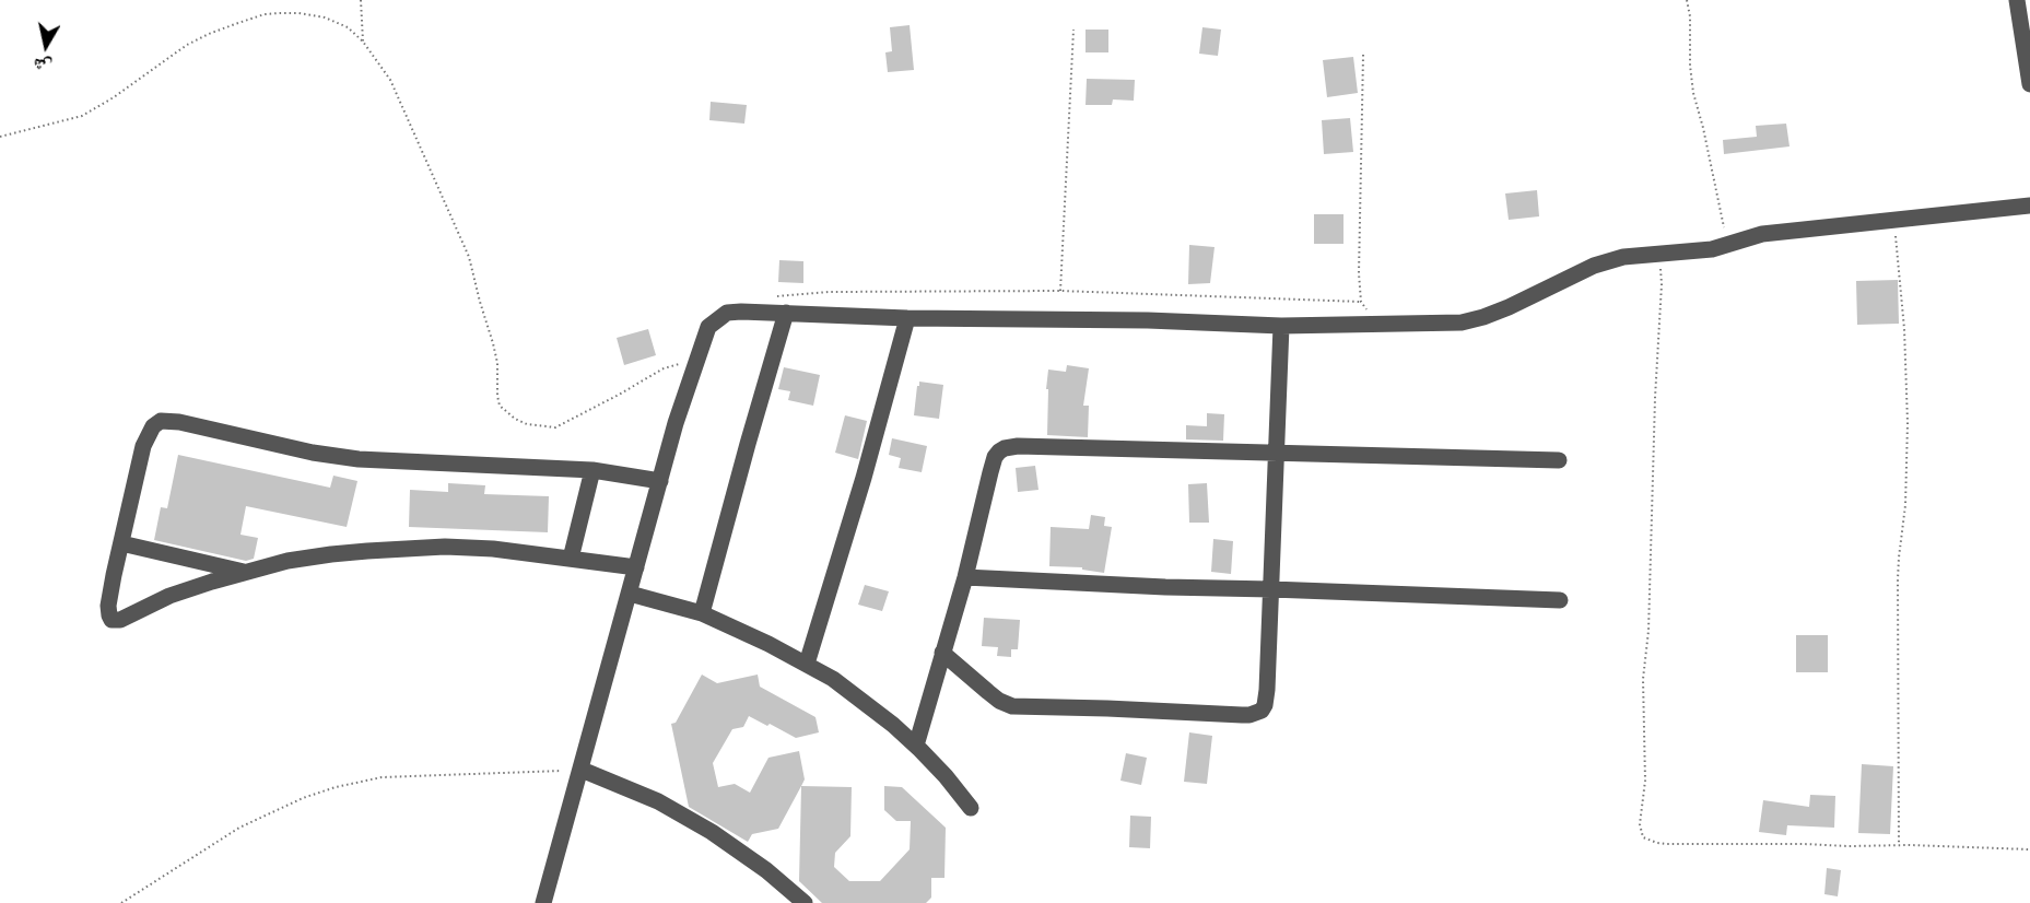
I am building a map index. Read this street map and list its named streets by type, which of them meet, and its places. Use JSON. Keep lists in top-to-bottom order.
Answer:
{
  "north": "bottom"
}
